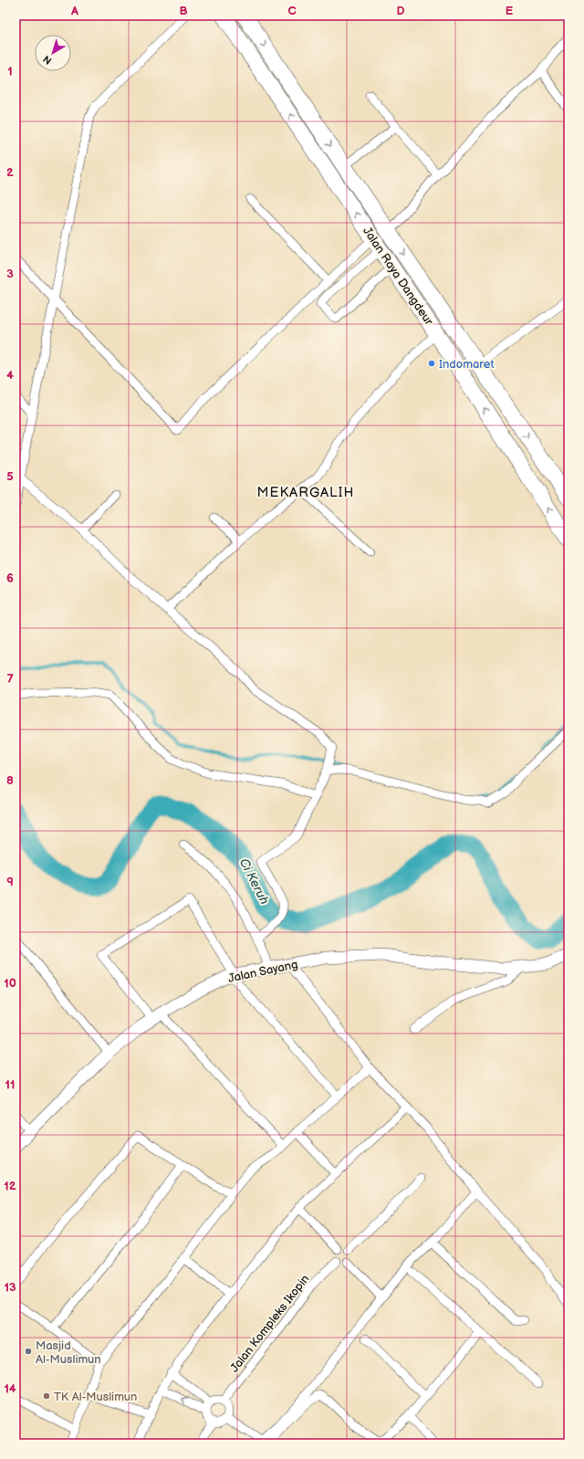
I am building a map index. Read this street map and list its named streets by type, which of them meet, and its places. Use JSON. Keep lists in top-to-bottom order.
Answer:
{
  "streets": {
    "highway": ["Jalan Raya Dangdeur"],
    "main road": ["Jalan Sayang"],
    "street": ["Jalan Kompleks Ikopin"]
  },
  "districts": ["MEKARGALIH"],
  "water": ["Ci Keruh"],
  "places": ["Indomaret", "Masjid Al-Muslimun", "TK Al-Muslimun"],
  "north": "bottom left",
  "grid": {
    "columns": [
      "A",
      "B",
      "C",
      "D",
      "E"
    ],
    "rows": [
      "1",
      "2",
      "3",
      "4",
      "5",
      "6",
      "7",
      "8",
      "9",
      "10",
      "11",
      "12",
      "13",
      "14"
    ]
  }
}
